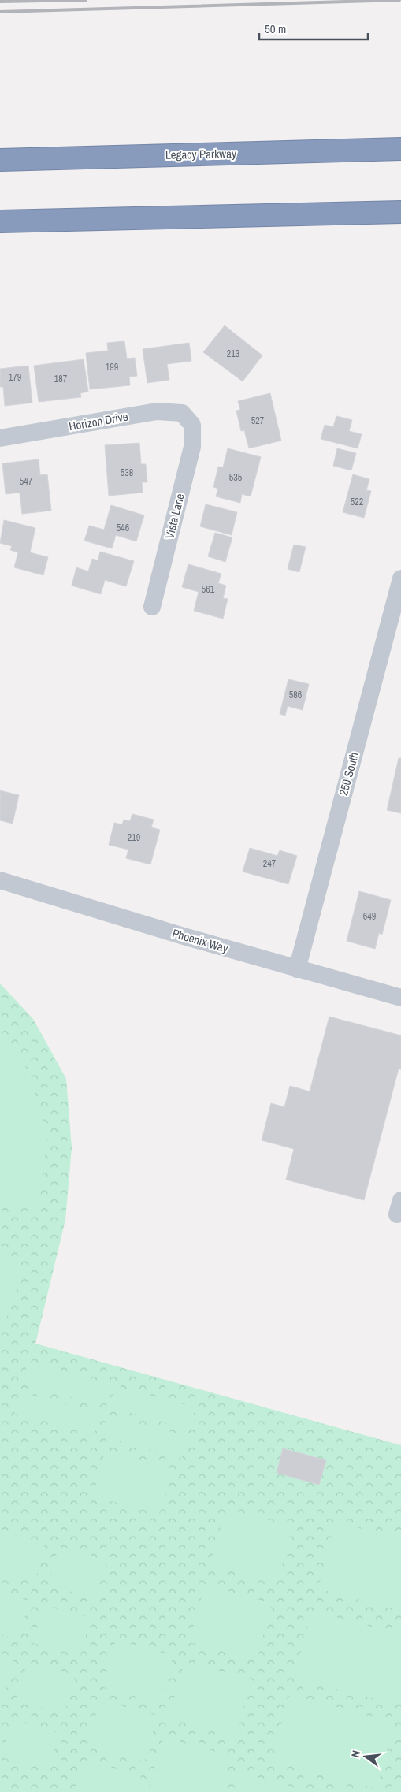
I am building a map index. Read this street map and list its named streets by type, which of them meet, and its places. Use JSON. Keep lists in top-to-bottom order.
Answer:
{
  "streets": {
    "highway": ["Legacy Parkway"],
    "street": [
      "Horizon Drive",
      "Vista Lane",
      "250 South",
      "Phoenix Way"
    ]
  },
  "crossings": [
    ["Horizon Drive", "Vista Lane"],
    ["250 South", "Phoenix Way"]
  ],
  "house_numbers": [
    "213",
    "199",
    "179",
    "187",
    "527",
    "538",
    "535",
    "547",
    "522",
    "546",
    "561",
    "586",
    "219",
    "247",
    "649"
  ],
  "scale_bar": "50 m",
  "north": "left"
}
